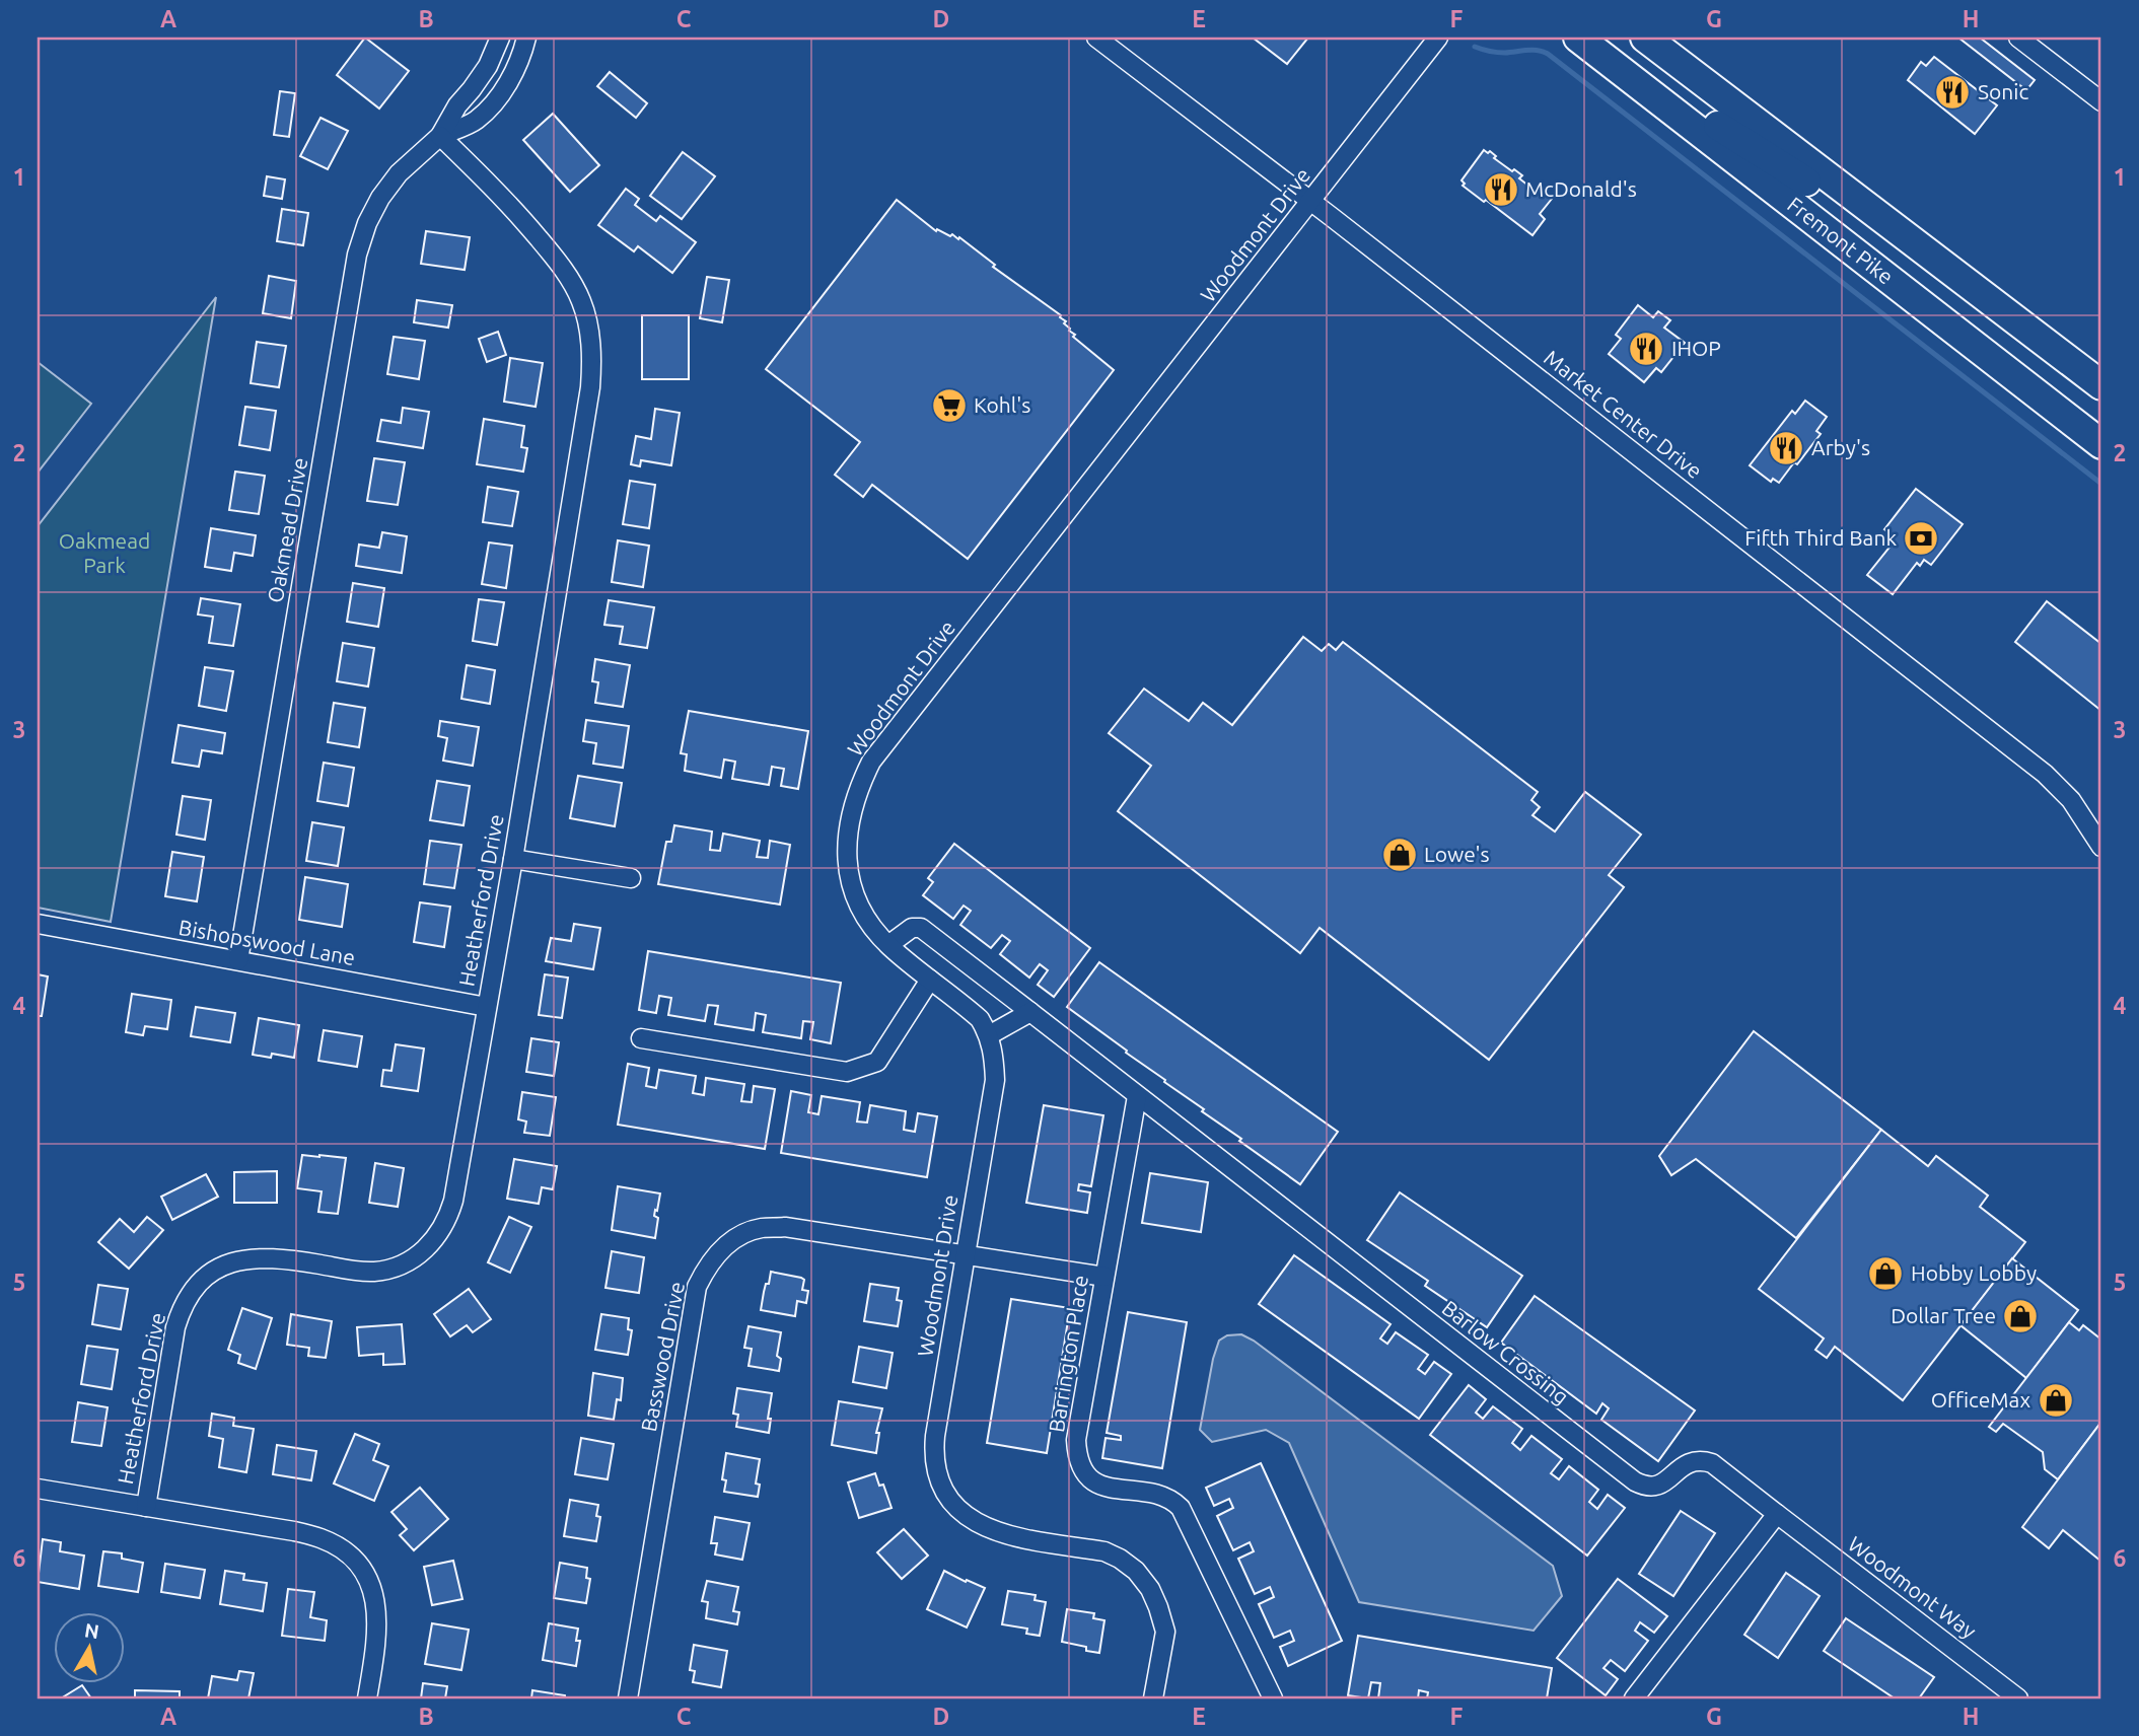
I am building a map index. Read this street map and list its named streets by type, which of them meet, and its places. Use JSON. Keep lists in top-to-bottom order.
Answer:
{
  "streets": {
    "highway": ["Fremont Pike"],
    "street": [
      "Woodmont Drive",
      "Market Center Drive",
      "Oakmead Drive",
      "Heatherford Drive",
      "Bishopswood Lane",
      "Barlow Crossing",
      "Barrington Place",
      "Basswood Drive",
      "Woodmont Way"
    ]
  },
  "crossings": [
    ["Woodmont Drive", "Market Center Drive"],
    ["Woodmont Drive", "Barlow Crossing"],
    ["Woodmont Drive", "Basswood Drive"],
    ["Oakmead Drive", "Heatherford Drive"],
    ["Oakmead Drive", "Bishopswood Lane"],
    ["Heatherford Drive", "Bishopswood Lane"],
    ["Barlow Crossing", "Barrington Place"],
    ["Barlow Crossing", "Woodmont Way"],
    ["Barrington Place", "Basswood Drive"]
  ],
  "parks": ["Oakmead Park"],
  "places": {
    "restaurant": [
      "Sonic",
      "McDonald's",
      "IHOP",
      "Arby's"
    ],
    "supermarket": ["Kohl's"],
    "bank": ["Fifth Third Bank"],
    "shop": [
      "Lowe's",
      "Hobby Lobby",
      "Dollar Tree",
      "OfficeMax"
    ]
  },
  "north": "top",
  "grid": {
    "columns": [
      "A",
      "B",
      "C",
      "D",
      "E",
      "F",
      "G",
      "H"
    ],
    "rows": [
      "1",
      "2",
      "3",
      "4",
      "5",
      "6"
    ]
  }
}
